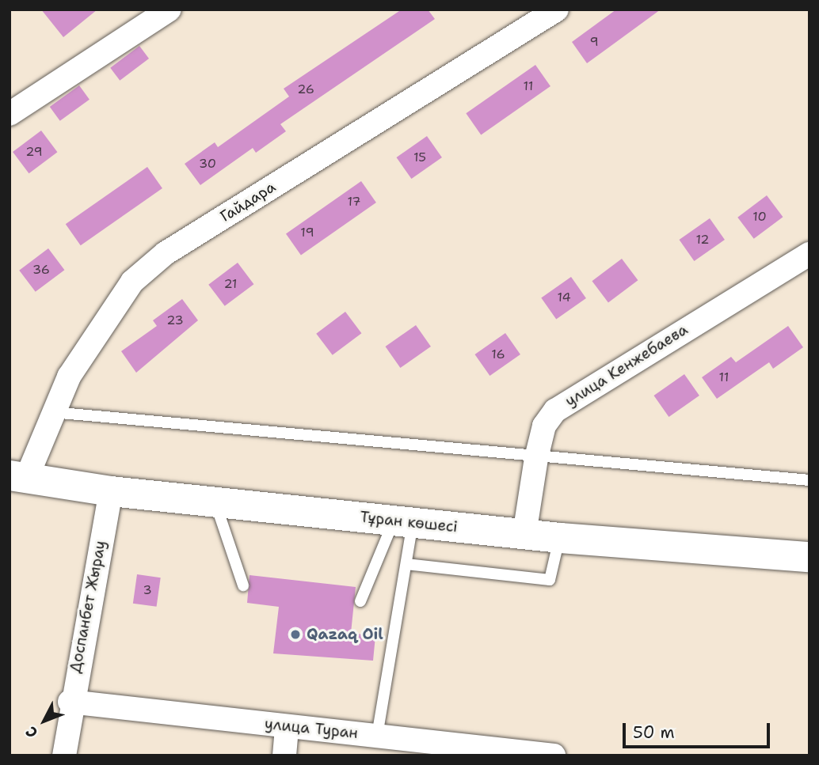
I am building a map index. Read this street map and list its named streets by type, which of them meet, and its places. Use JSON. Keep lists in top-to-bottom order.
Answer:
{
  "streets": {
    "main road": ["Тұран көшесі"],
    "street": [
      "Гайдара",
      "улица Кенжебаева",
      "Доспанбет Жырау",
      "улица Туран"
    ]
  },
  "crossings": [
    ["Гайдара", "Тұран көшесі"],
    ["улица Кенжебаева", "Тұран көшесі"],
    ["Тұран көшесі", "Доспанбет Жырау"],
    ["Доспанбет Жырау", "улица Туран"]
  ],
  "places": ["Qazaq Oil"],
  "house_numbers": [
    "9",
    "11",
    "26",
    "29",
    "15",
    "30",
    "17",
    "10",
    "19",
    "12",
    "36",
    "21",
    "14",
    "23",
    "16",
    "11",
    "3"
  ],
  "scale_bar": "50 m",
  "north": "bottom left"
}
